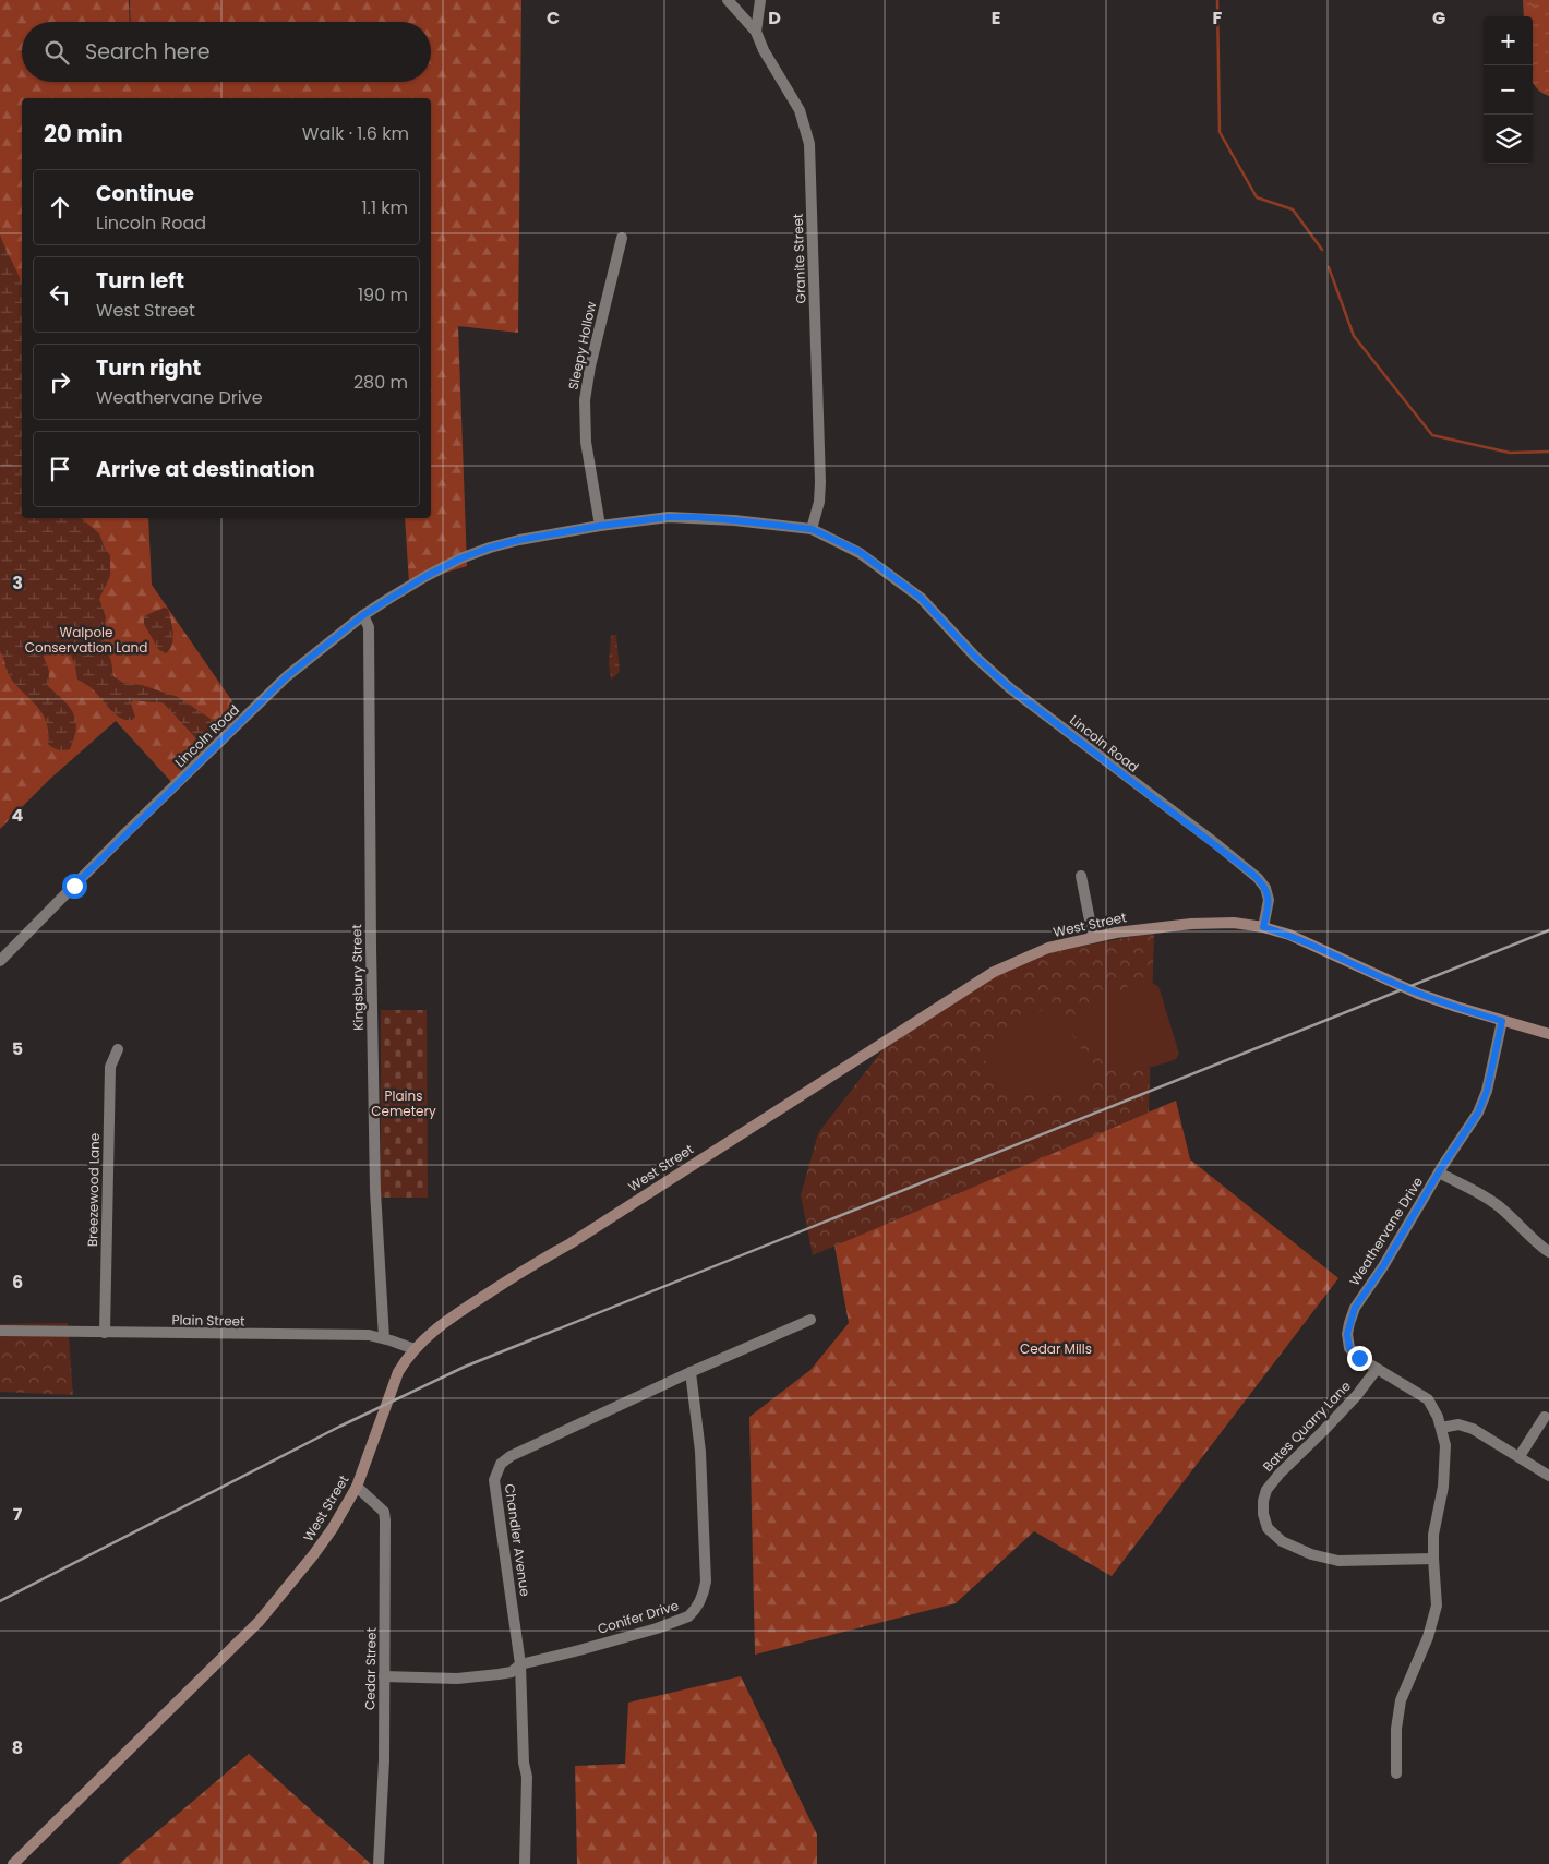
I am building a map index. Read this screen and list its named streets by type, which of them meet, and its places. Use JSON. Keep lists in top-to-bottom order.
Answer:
{
  "streets": {
    "main road": ["West Street"],
    "street": [
      "Granite Street",
      "Sleepy Hollow",
      "Lincoln Road",
      "Kingsbury Street",
      "Breezewood Lane",
      "Weathervane Drive",
      "Plain Street",
      "Bates Quarry Lane",
      "Chandler Avenue",
      "Conifer Drive",
      "Cedar Street"
    ]
  },
  "crossings": [
    ["Granite Street", "Lincoln Road"],
    ["Sleepy Hollow", "Lincoln Road"],
    ["Lincoln Road", "West Street"],
    ["Lincoln Road", "Kingsbury Street"],
    ["West Street", "Weathervane Drive"],
    ["West Street", "Plain Street"],
    ["West Street", "Cedar Street"],
    ["Kingsbury Street", "Plain Street"],
    ["Breezewood Lane", "Plain Street"],
    ["Weathervane Drive", "Bates Quarry Lane"],
    ["Chandler Avenue", "Conifer Drive"],
    ["Conifer Drive", "Cedar Street"]
  ],
  "parks": ["Walpole Conservation Land", "Plains Cemetery", "Cedar Mills"],
  "page": {
    "map_buttons": ["+", "−"],
    "search": "Search here",
    "heading": ["20 min", "Walk · 1.6 km"],
    "list": [
      ["Continue", "Lincoln Road", "1.1 km"],
      ["Turn left", "West Street", "190 m"],
      ["Turn right", "Weathervane Drive", "280 m"],
      "Arrive at destination"
    ]
  },
  "grid": {
    "columns": [
      "C",
      "D",
      "E",
      "F",
      "G"
    ],
    "rows": [
      "3",
      "4",
      "5",
      "6",
      "7",
      "8"
    ]
  }
}
